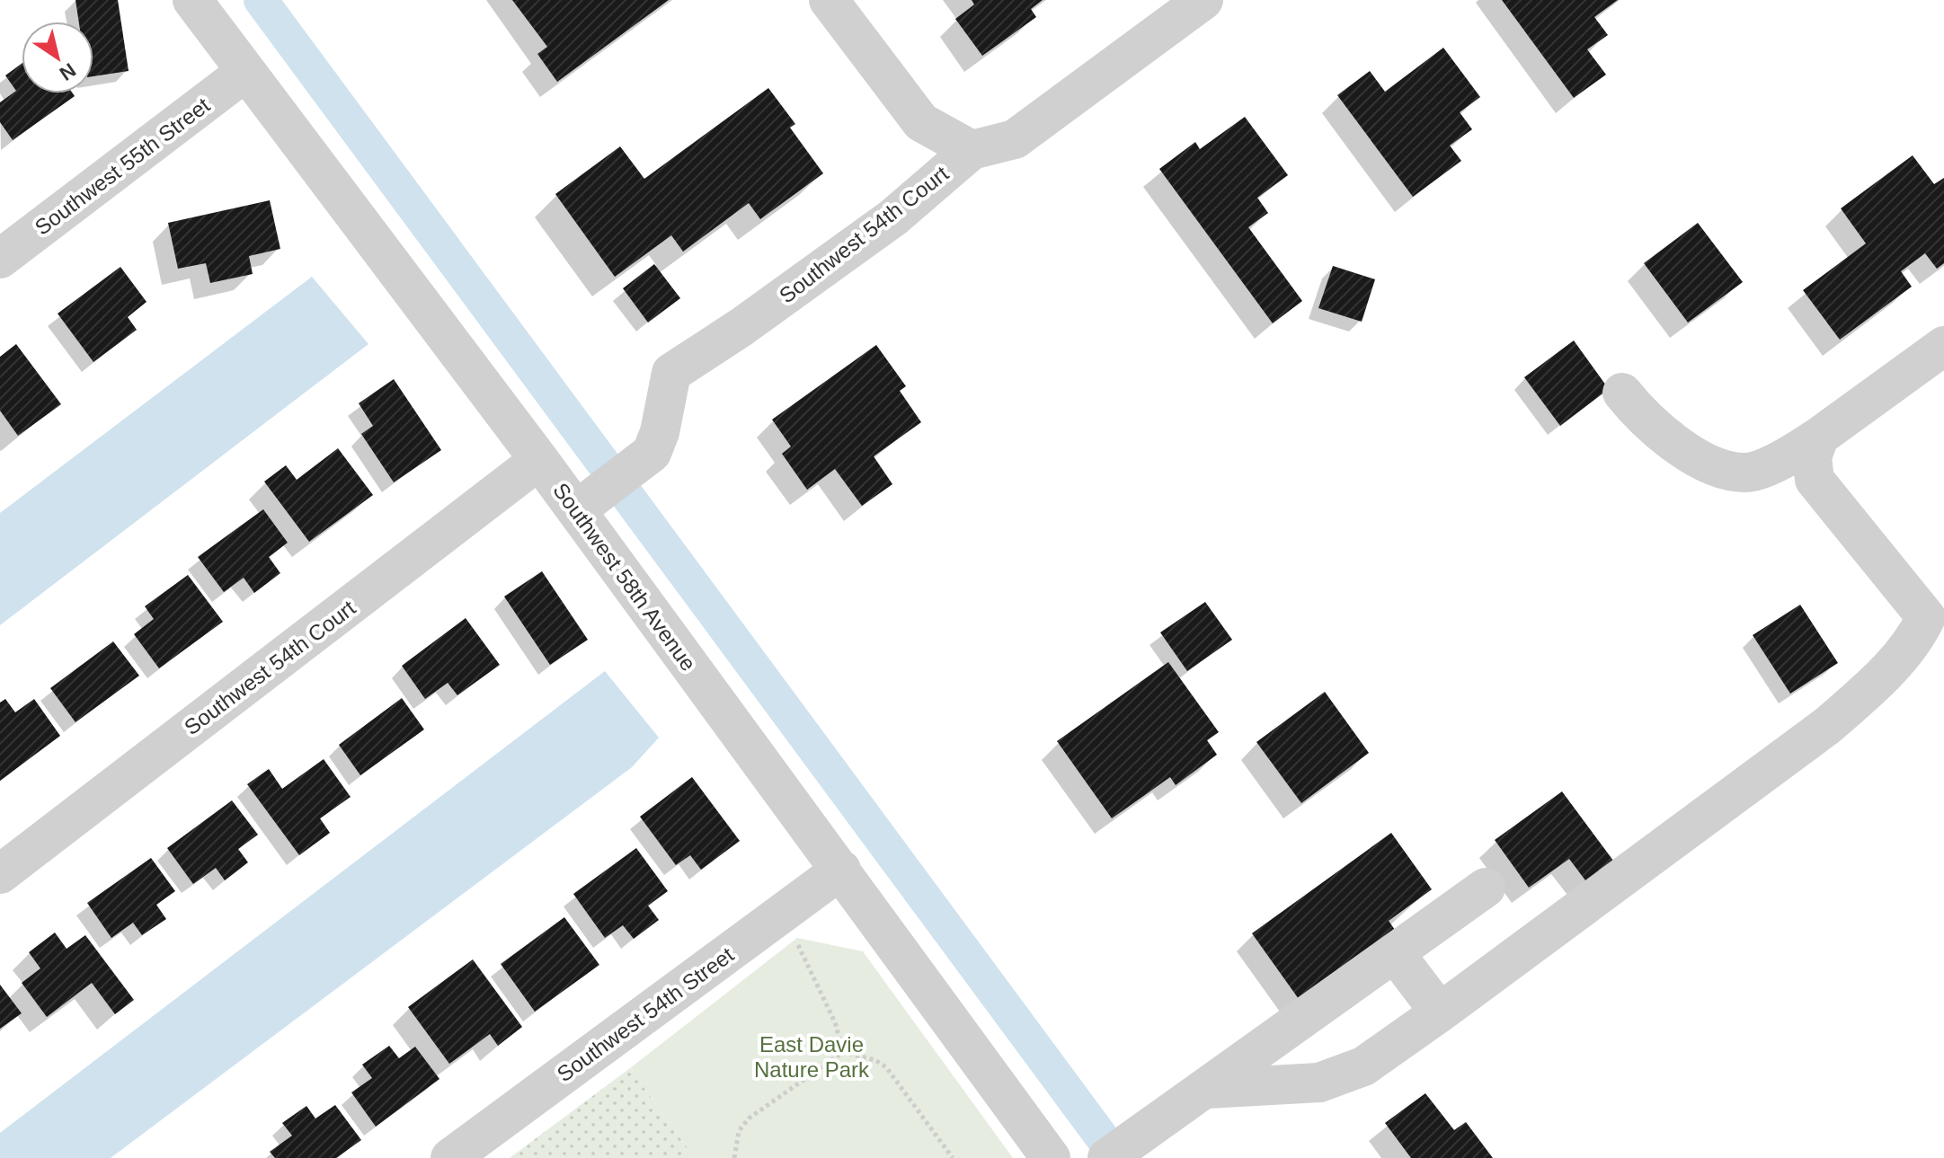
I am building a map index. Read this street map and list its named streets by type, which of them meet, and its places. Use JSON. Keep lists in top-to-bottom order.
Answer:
{
  "streets": {
    "street": [
      "Southwest 55th Street",
      "Southwest 54th Court",
      "Southwest 58th Avenue",
      "Southwest 54th Street"
    ]
  },
  "crossings": [
    ["Southwest 55th Street", "Southwest 58th Avenue"],
    ["Southwest 54th Court", "Southwest 58th Avenue"],
    ["Southwest 58th Avenue", "Southwest 54th Street"]
  ],
  "parks": ["East Davie Nature Park"],
  "north": "bottom right"
}
